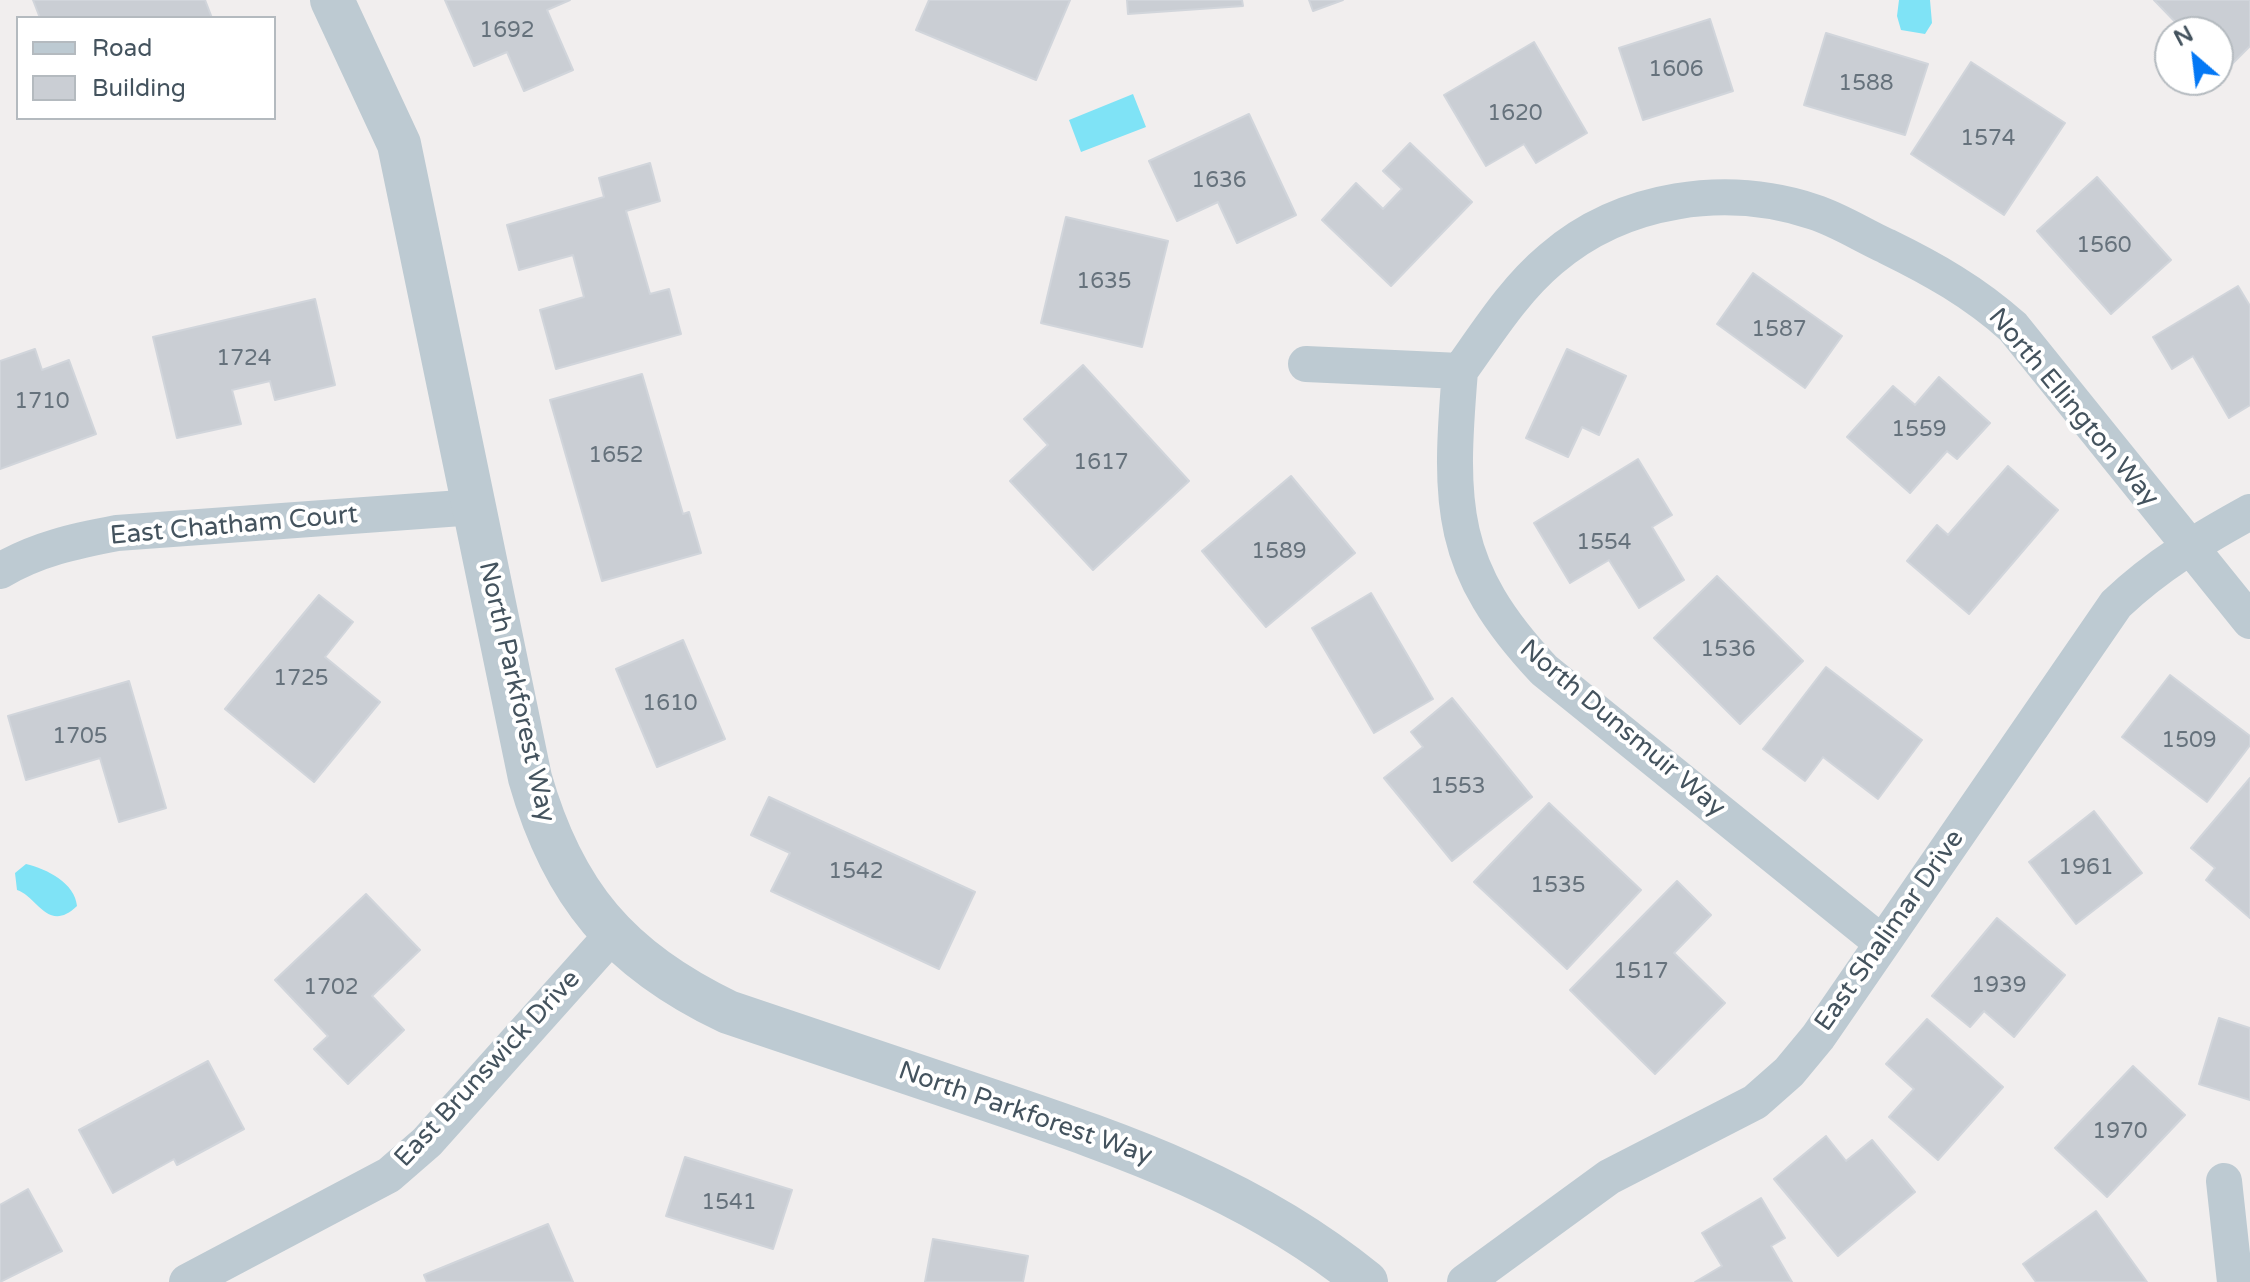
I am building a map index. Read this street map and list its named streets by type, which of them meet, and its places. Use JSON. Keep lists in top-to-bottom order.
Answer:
{
  "streets": {
    "street": [
      "North Ellington Way",
      "East Chatham Court",
      "North Parkforest Way",
      "North Dunsmuir Way",
      "East Shalimar Drive",
      "East Brunswick Drive"
    ]
  },
  "crossings": [
    ["North Ellington Way", "North Dunsmuir Way"],
    ["North Ellington Way", "East Shalimar Drive"],
    ["East Chatham Court", "North Parkforest Way"],
    ["North Parkforest Way", "East Brunswick Drive"],
    ["North Dunsmuir Way", "East Shalimar Drive"]
  ],
  "house_numbers": [
    "1692",
    "1606",
    "1588",
    "1620",
    "1574",
    "1636",
    "1560",
    "1635",
    "1587",
    "1724",
    "1710",
    "1559",
    "1652",
    "1617",
    "1554",
    "1589",
    "1536",
    "1725",
    "1610",
    "1705",
    "1509",
    "1553",
    "1961",
    "1542",
    "1535",
    "1517",
    "1939",
    "1702",
    "1970",
    "1541"
  ],
  "legend": ["Road", "Building"],
  "north": "top left"
}
